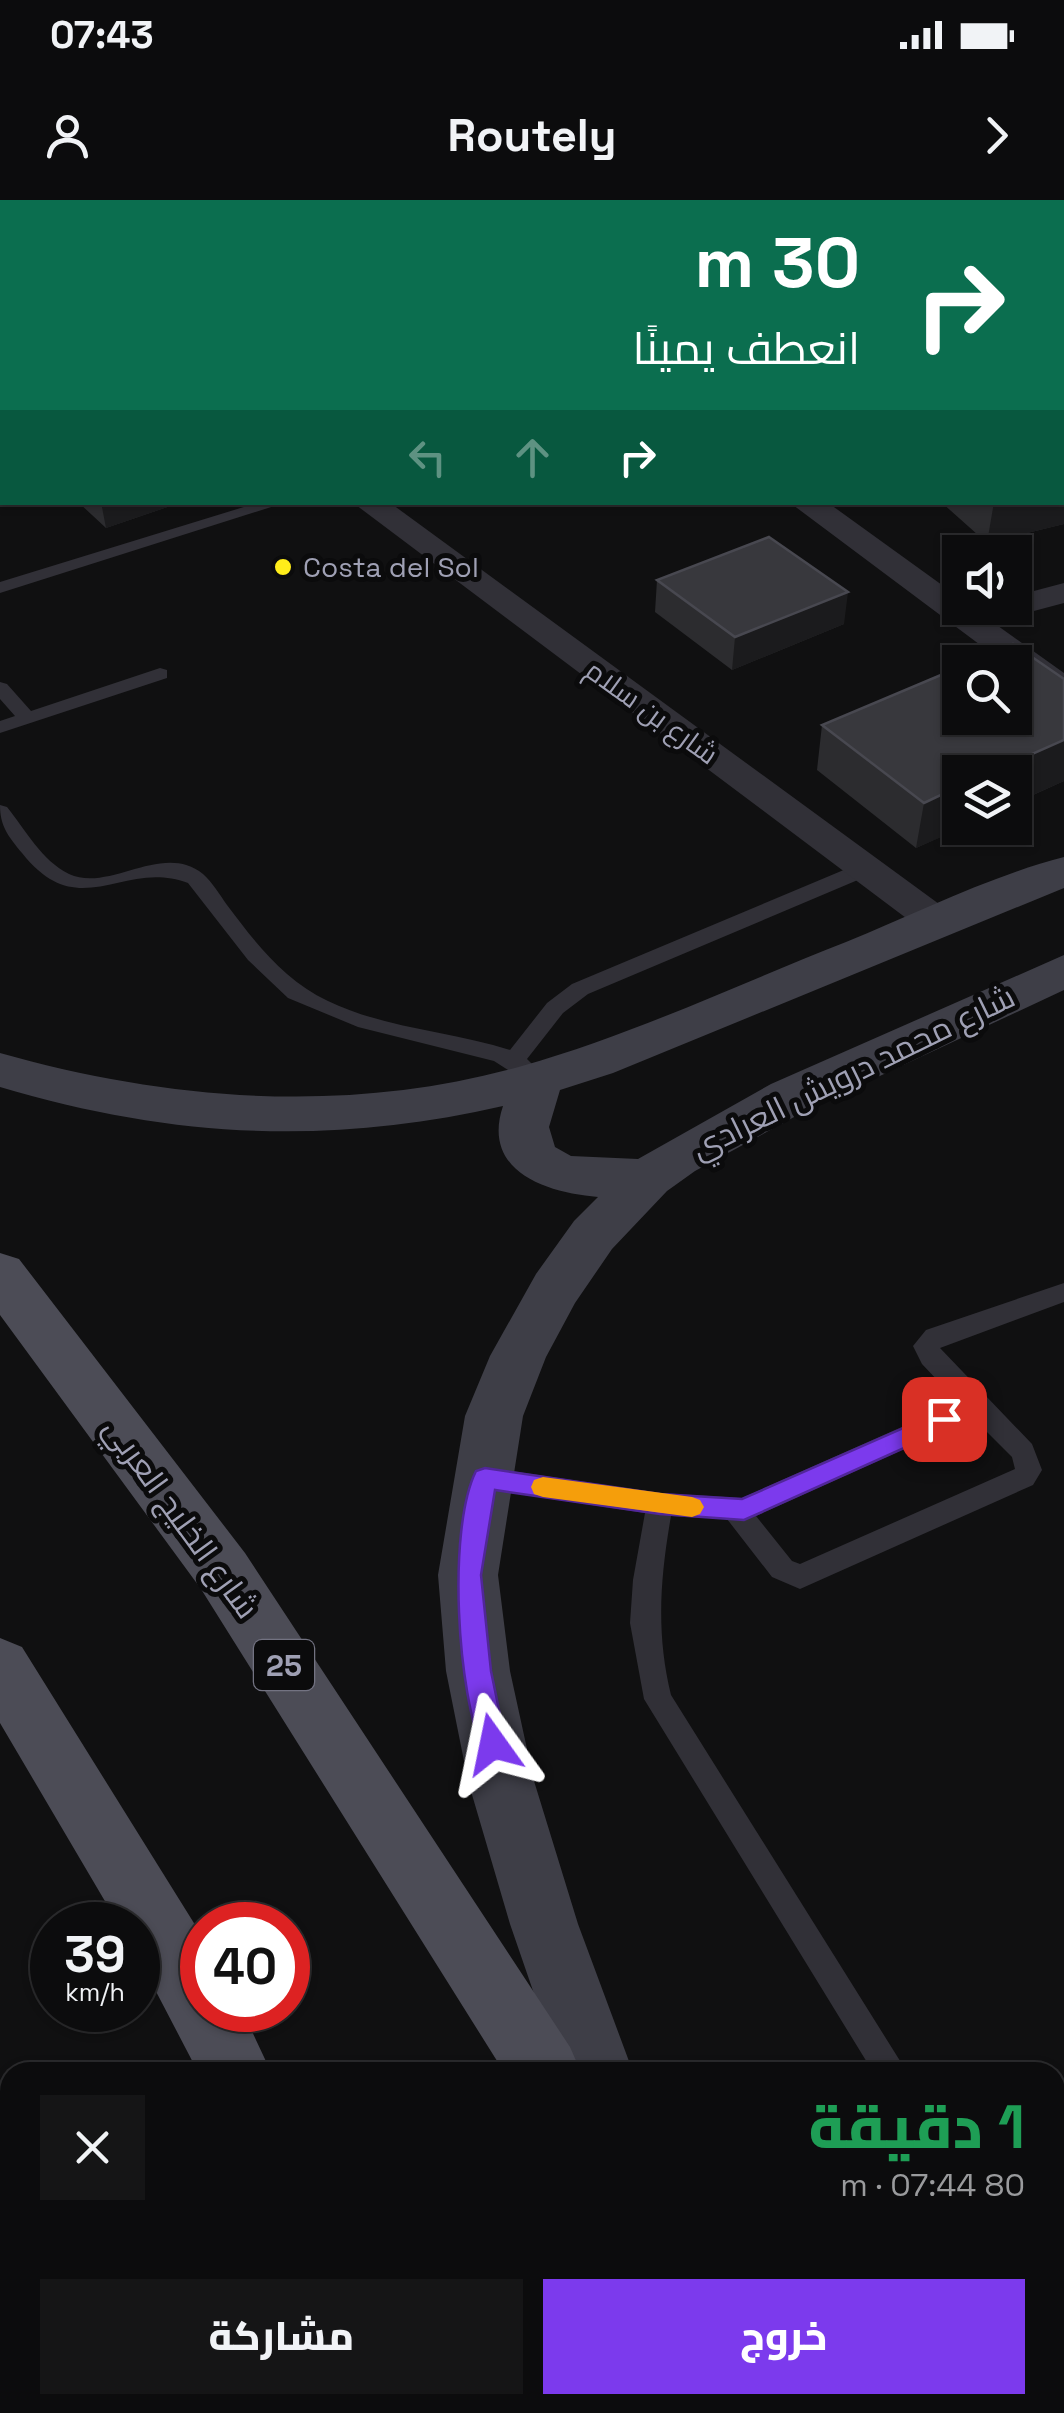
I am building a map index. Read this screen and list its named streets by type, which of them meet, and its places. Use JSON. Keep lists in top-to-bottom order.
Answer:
{
  "streets": {
    "main road": ["شارع الخليج العربي", "25"],
    "street": ["شارع بن سلام", "شارع محمد درويش العرادي"]
  },
  "places": ["Costa del Sol"],
  "page": {
    "status": "07:43",
    "header": "Routely",
    "turn": ["30 m", "انعطف يمينًا"],
    "speed": "39 km/h",
    "limit": "40",
    "heading": ["1 دقيقة", "80 m · 07:44"],
    "buttons": ["خروج", "مشاركة"]
  }
}
